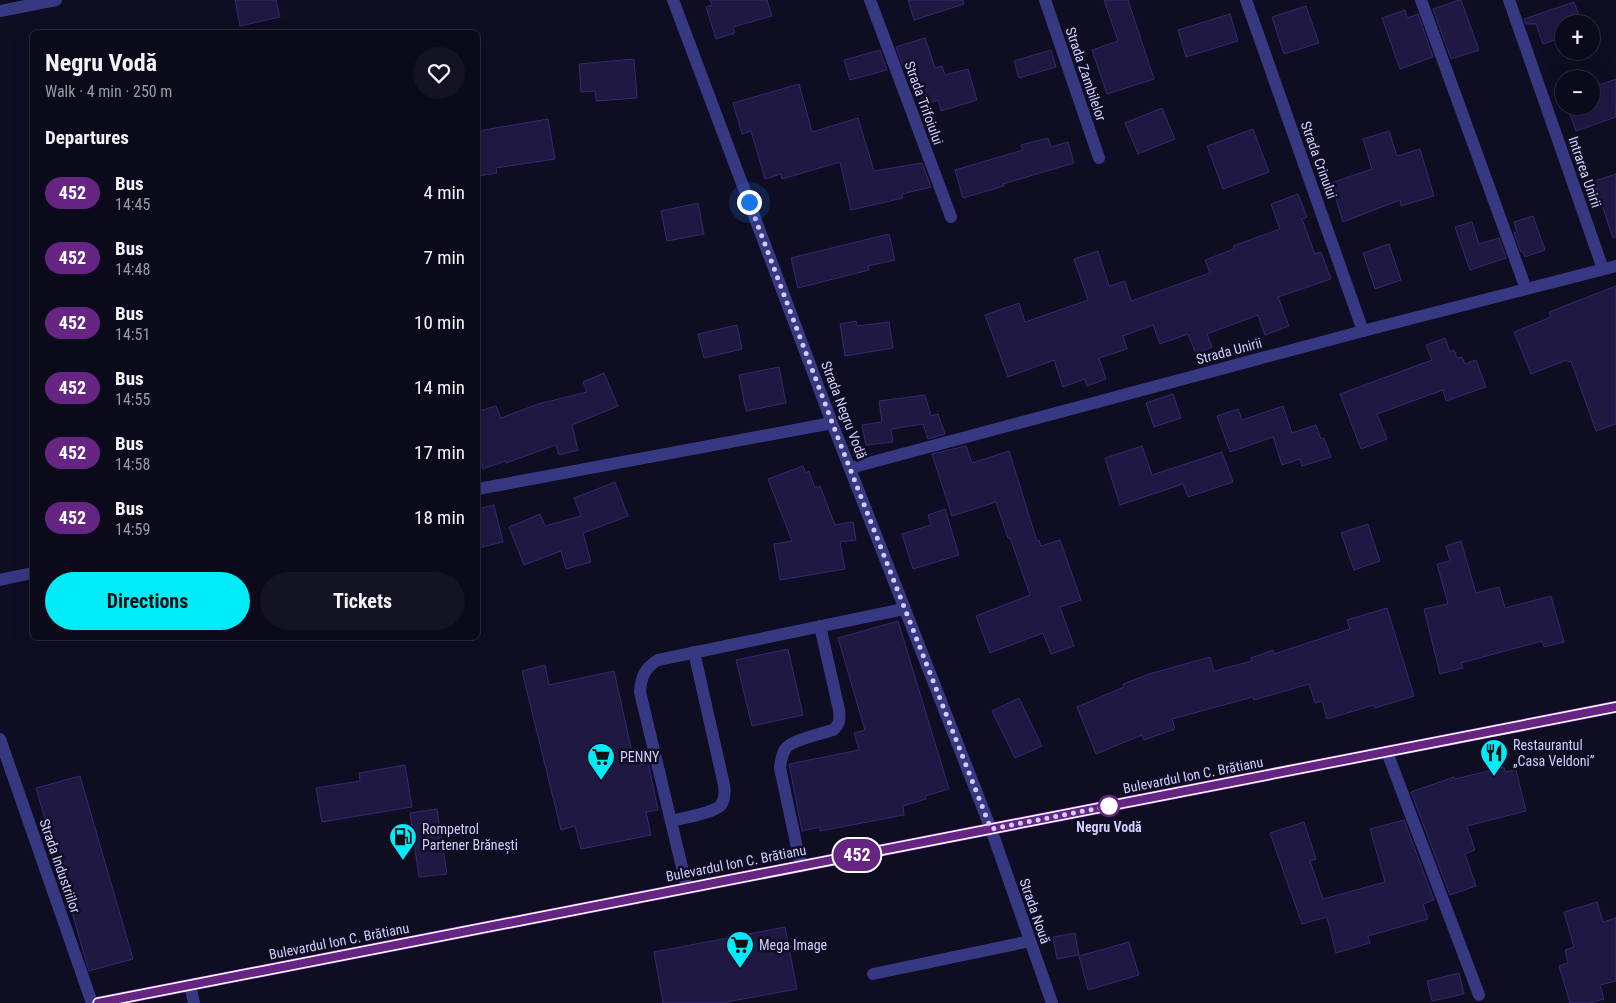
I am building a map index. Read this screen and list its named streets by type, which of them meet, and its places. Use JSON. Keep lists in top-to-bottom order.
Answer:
{
  "streets": {
    "main road": ["Bulevardul Ion C. Brătianu"],
    "street": [
      "Strada Zambilelor",
      "Strada Trifoiului",
      "Strada Crinului",
      "Intrarea Unirii",
      "Strada Unirii",
      "Strada Negru Vodă",
      "Strada Industriilor",
      "Strada Nouă"
    ]
  },
  "crossings": [
    ["Strada Crinului", "Strada Unirii"],
    ["Intrarea Unirii", "Strada Unirii"],
    ["Strada Unirii", "Strada Negru Vodă"],
    ["Strada Negru Vodă", "Bulevardul Ion C. Brătianu"],
    ["Strada Negru Vodă", "Strada Nouă"],
    ["Bulevardul Ion C. Brătianu", "Strada Nouă"]
  ],
  "places": {
    "restaurant": ["Restaurantul „Casa Veldoni”"],
    "supermarket": ["PENNY", "Mega Image"],
    "other": ["Negru Vodă"],
    "fuel station": ["Rompetrol Partener Brănești"]
  },
  "lines": ["bus line 452"],
  "page": {
    "on_map": "452",
    "map_buttons": ["+", "−"],
    "heading": [
      ["Negru Vodă", "Walk · 4 min · 250 m"],
      "Departures"
    ],
    "list": [
      {
        "mark": "452",
        "name": "Bus",
        "note": "14:45",
        "value": "4 min"
      },
      {
        "mark": "452",
        "name": "Bus",
        "note": "14:48",
        "value": "7 min"
      },
      {
        "mark": "452",
        "name": "Bus",
        "note": "14:51",
        "value": "10 min"
      },
      {
        "mark": "452",
        "name": "Bus",
        "note": "14:55",
        "value": "14 min"
      },
      {
        "mark": "452",
        "name": "Bus",
        "note": "14:58",
        "value": "17 min"
      },
      {
        "mark": "452",
        "name": "Bus",
        "note": "14:59",
        "value": "18 min"
      }
    ],
    "buttons": ["Directions", "Tickets"]
  }
}
